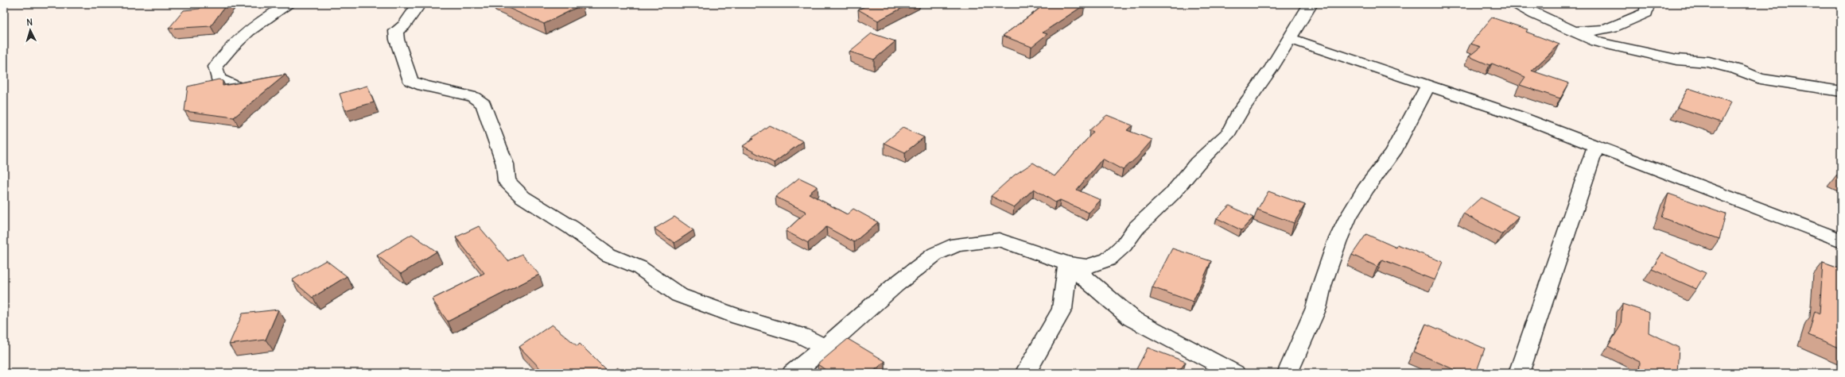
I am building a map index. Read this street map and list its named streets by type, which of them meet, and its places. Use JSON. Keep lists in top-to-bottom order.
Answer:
{
  "north": "top"
}
